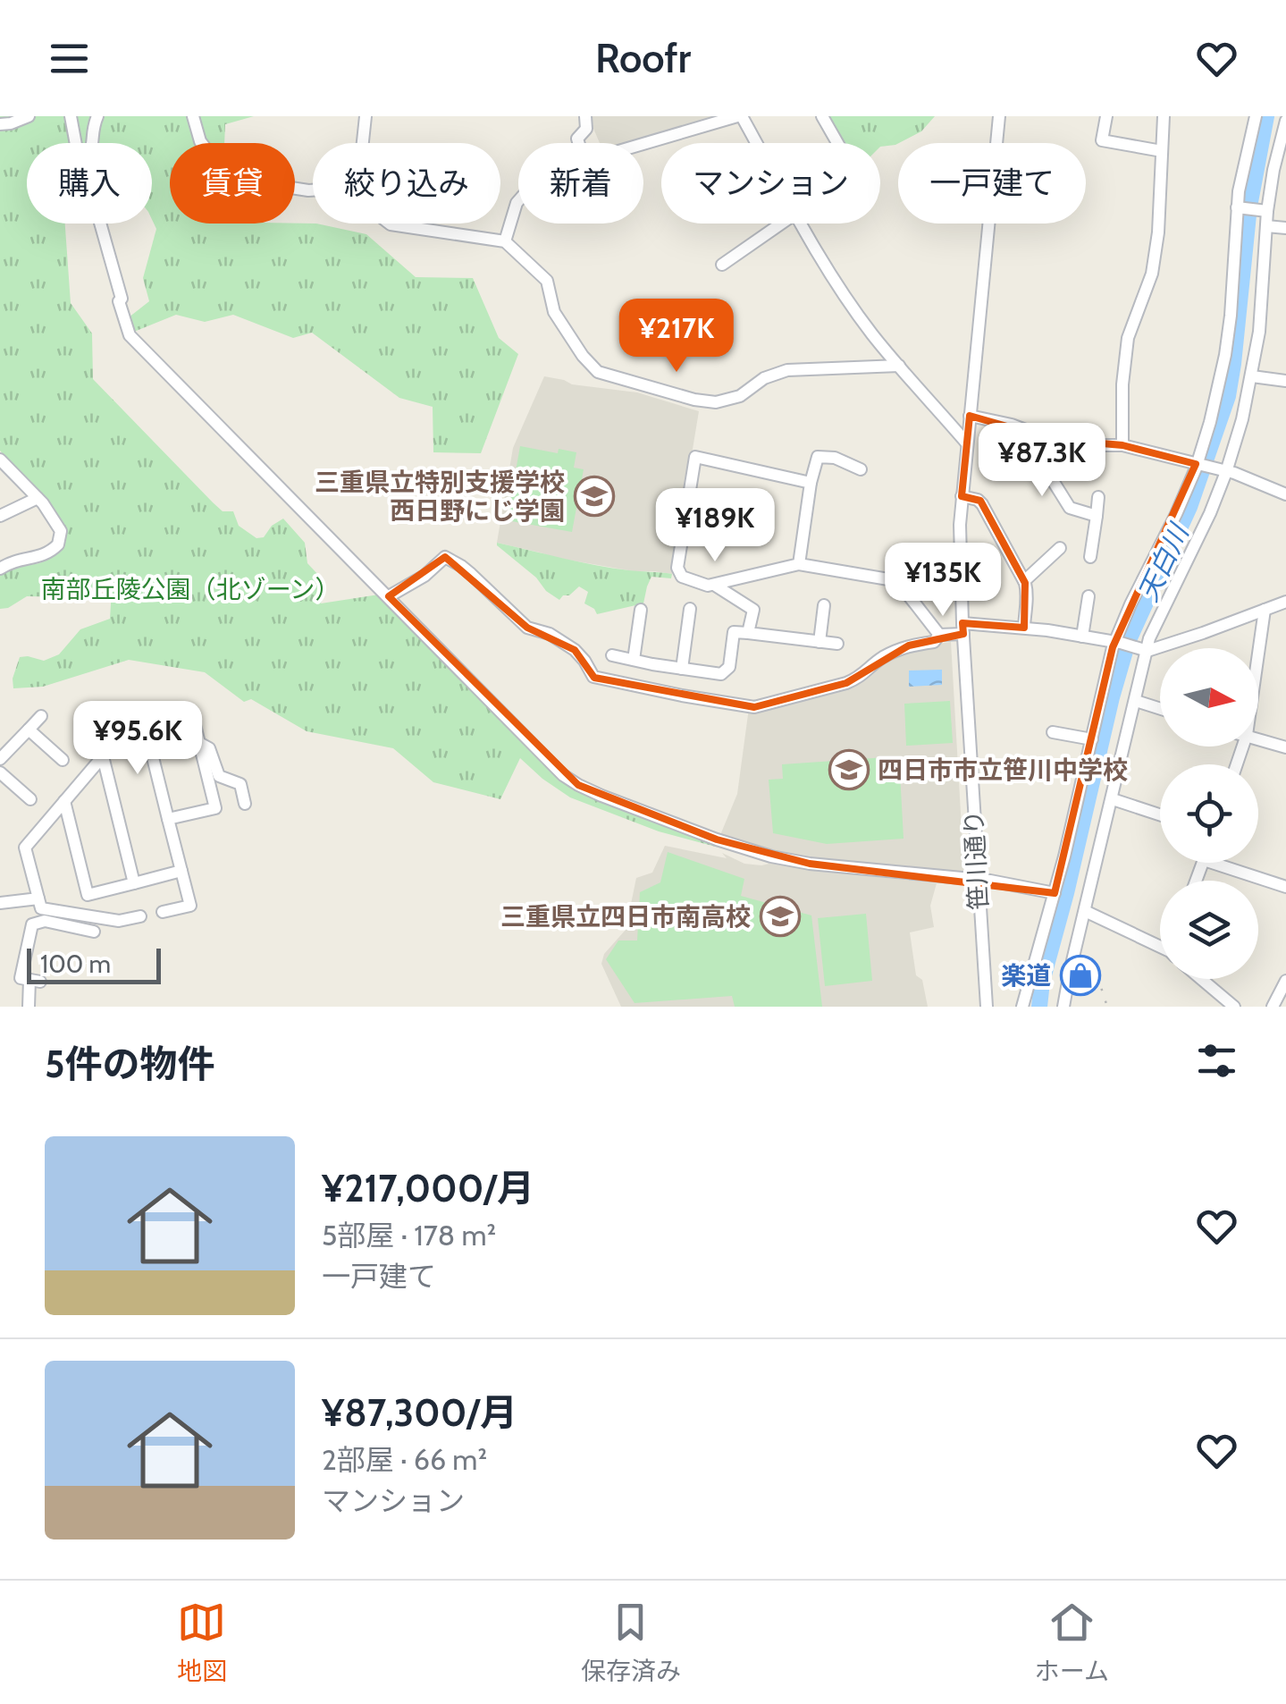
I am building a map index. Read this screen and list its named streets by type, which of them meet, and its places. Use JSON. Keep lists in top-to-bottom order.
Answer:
{
  "streets": {
    "street": ["笹川通り"]
  },
  "water": ["天白川"],
  "parks": ["南部丘陵公園（北ゾーン）"],
  "places": {
    "school or university": ["三重県立特別支援学校 西日野にじ学園", "四日市市立笹川中学校", "三重県立四日市南高校"],
    "shop": ["楽道"]
  },
  "scale_bar": "100 m",
  "north": "right",
  "page": {
    "header": "Roofr",
    "chip": [
      "購入",
      "賃貸",
      "絞り込み",
      "新着",
      "マンション",
      "一戸建て"
    ],
    "price": [
      "¥217K",
      "¥87.3K",
      "¥189K",
      "¥135K",
      "¥95.6K"
    ],
    "scale": "100 m",
    "heading": "5件の物件",
    "list": [
      {
        "name": "¥217,000/月",
        "note": "5部屋 · 178 m² · 一戸建て"
      },
      {
        "name": "¥87,300/月",
        "note": "2部屋 · 66 m² · マンション"
      }
    ],
    "tabs": ["地図", "保存済み", "ホーム"]
  }
}
